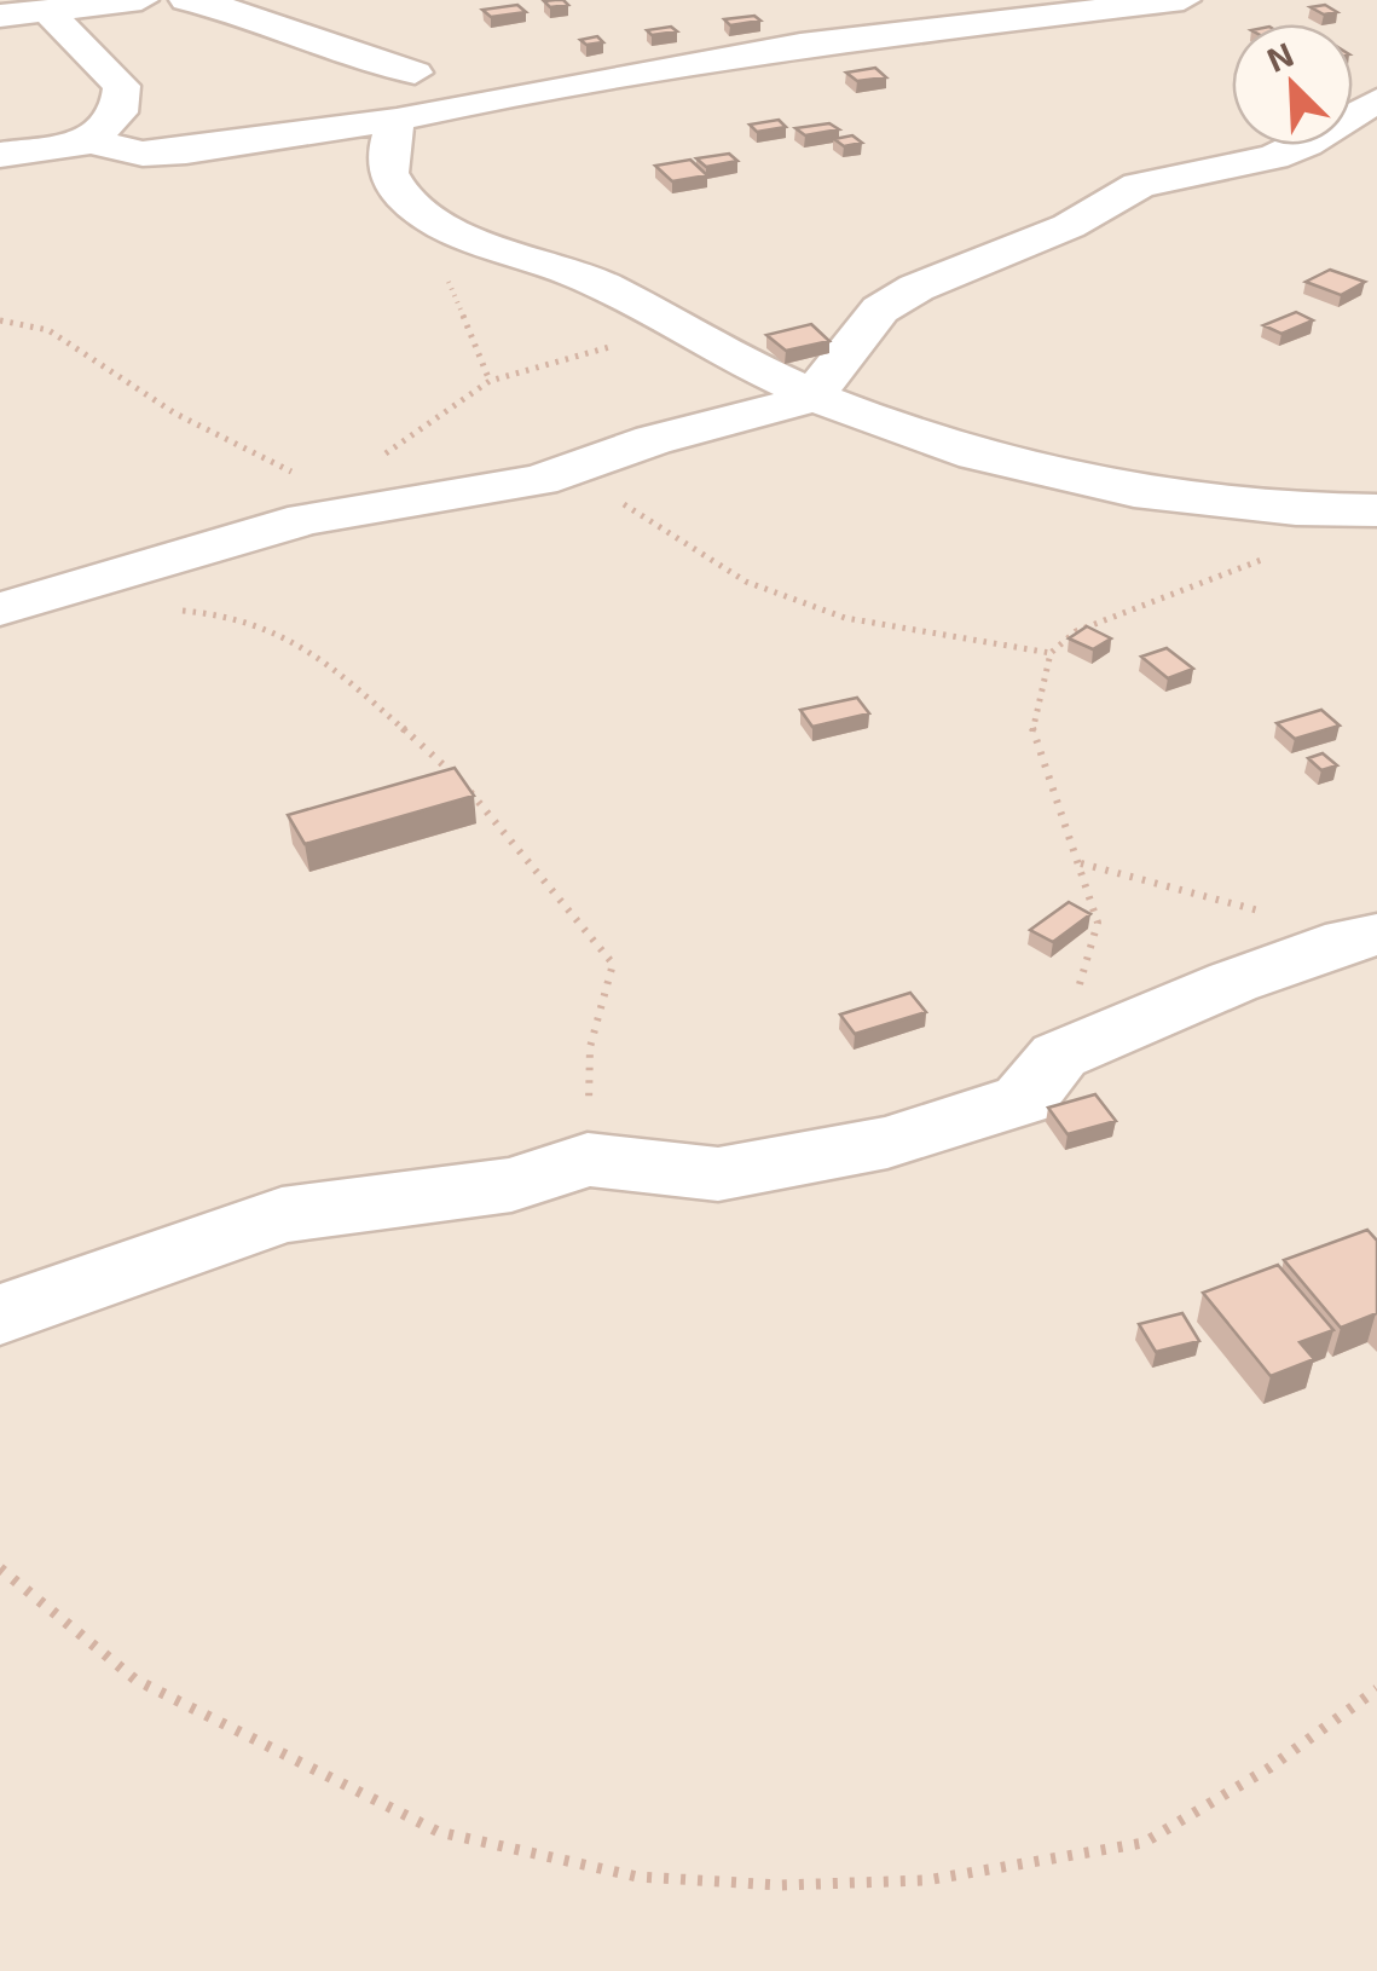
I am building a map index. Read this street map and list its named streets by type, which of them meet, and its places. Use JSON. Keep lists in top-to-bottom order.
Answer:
{
  "north": "top left"
}
